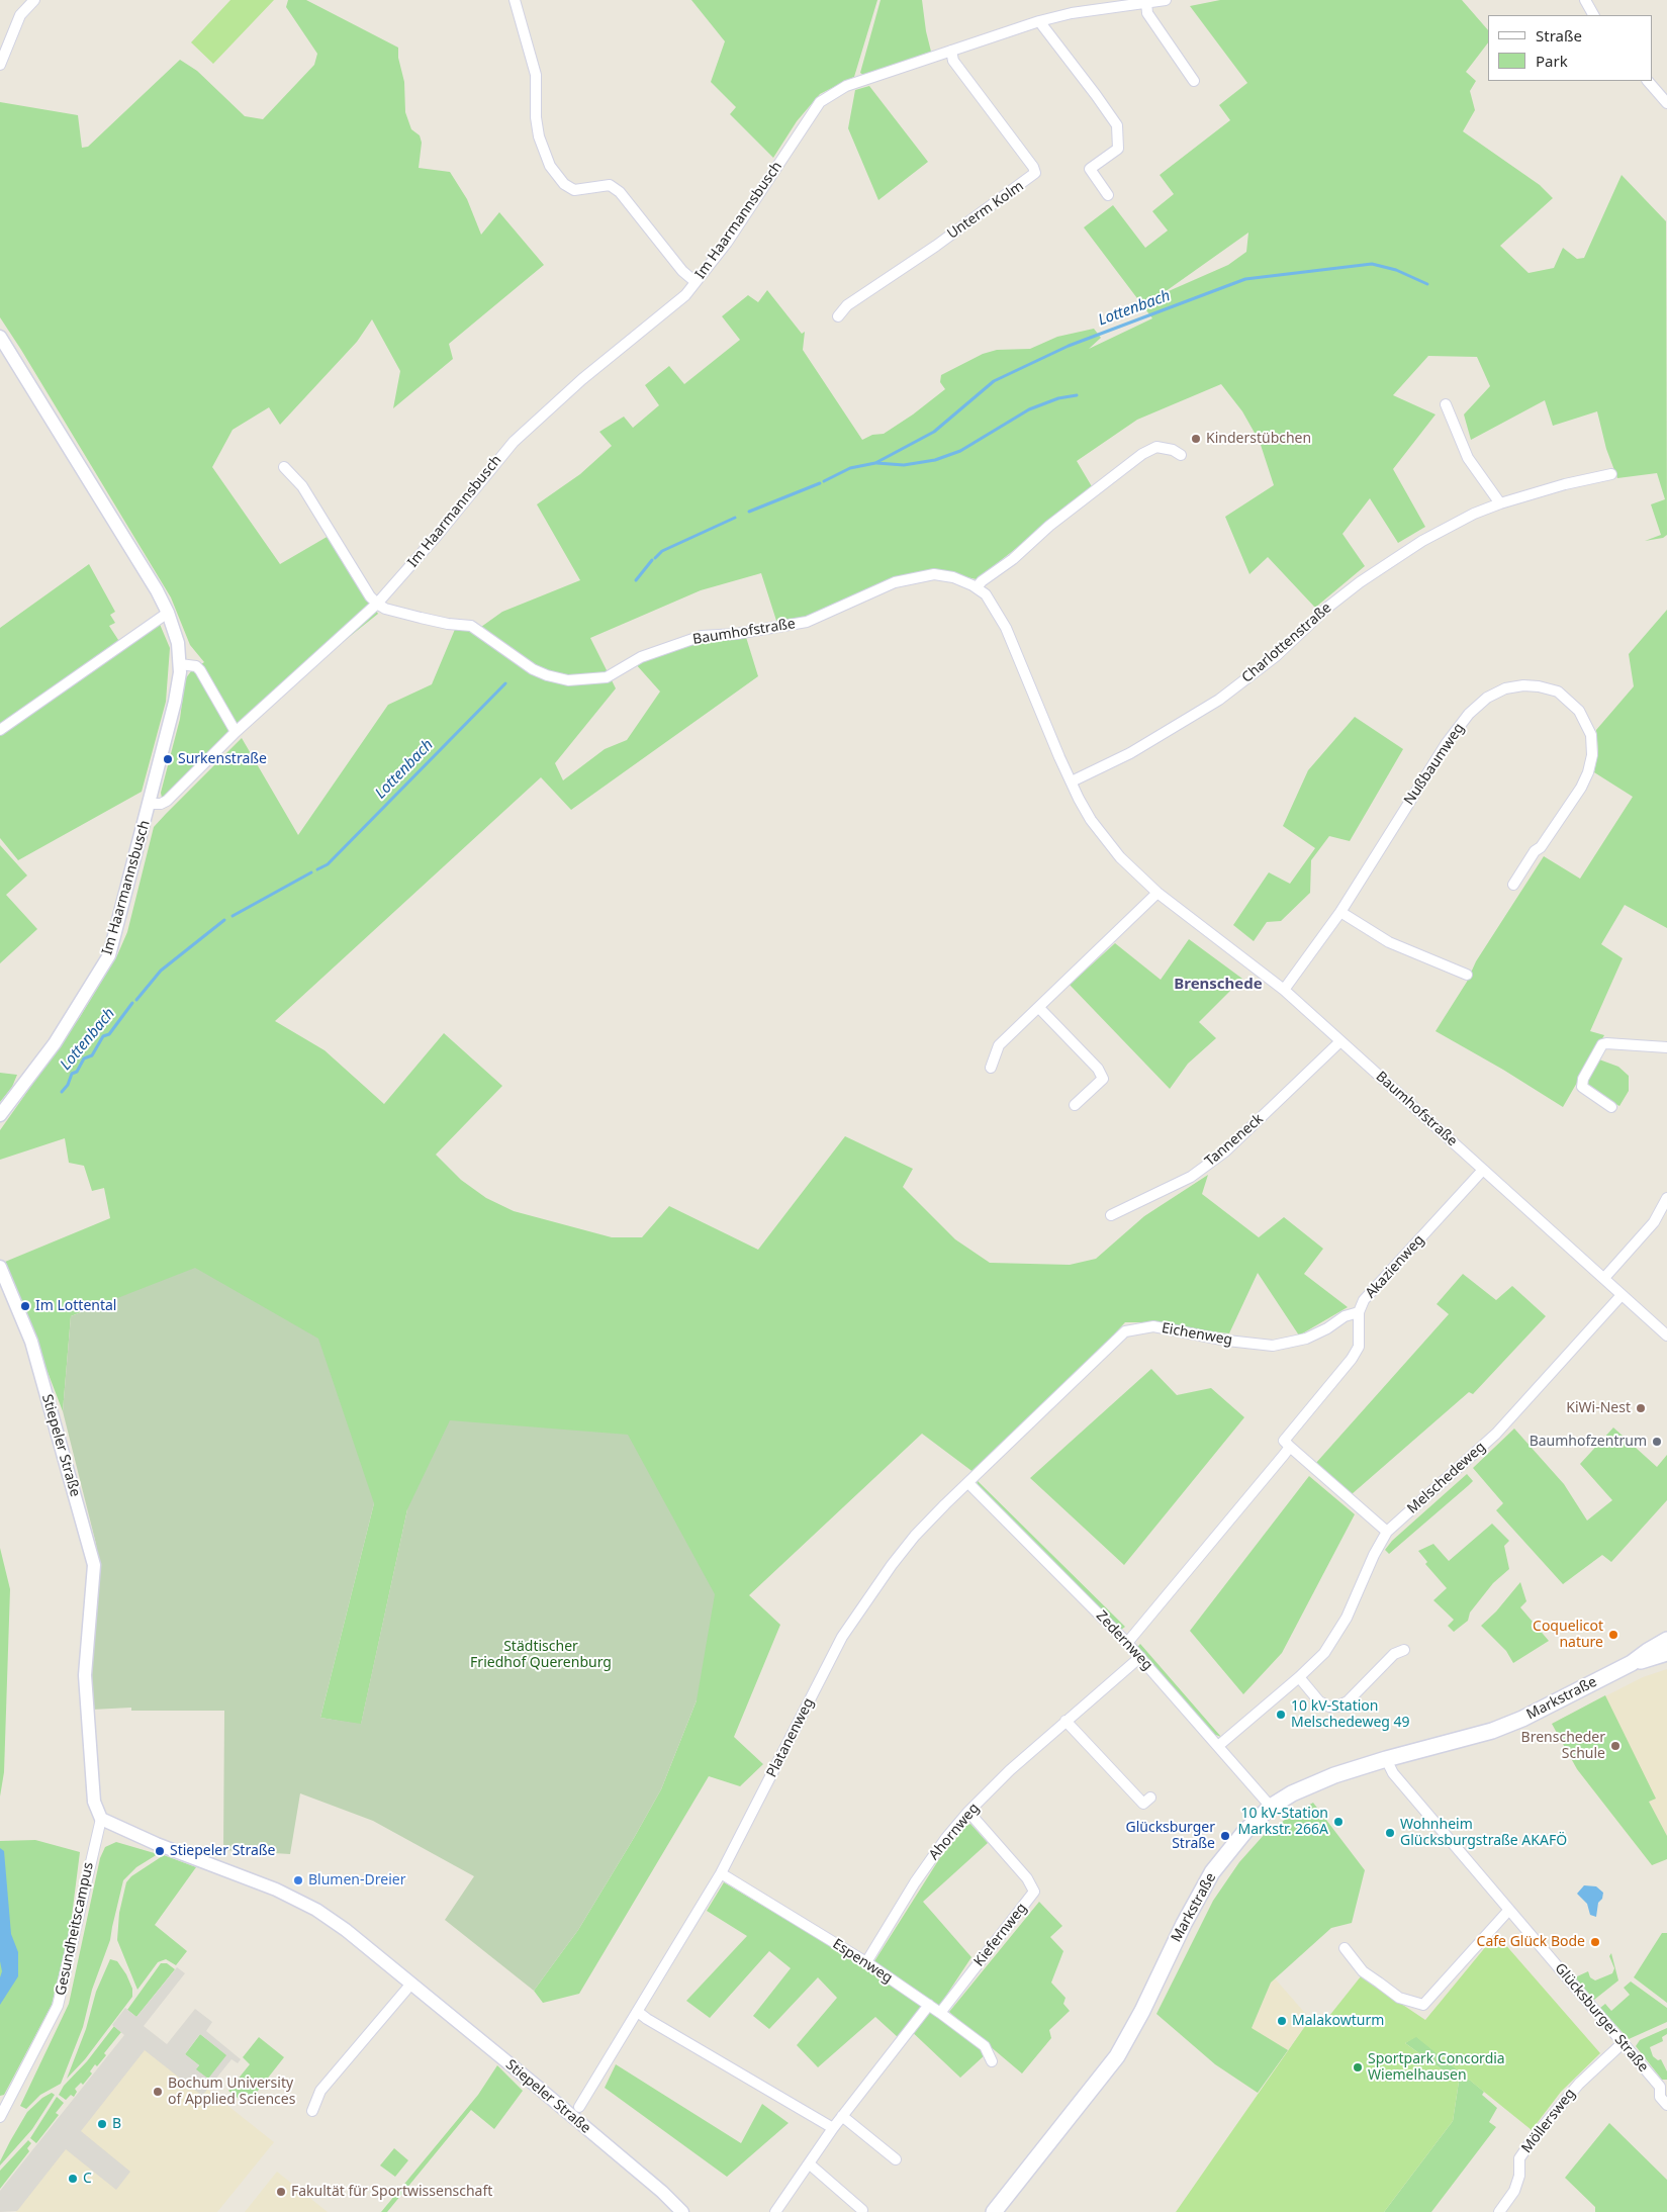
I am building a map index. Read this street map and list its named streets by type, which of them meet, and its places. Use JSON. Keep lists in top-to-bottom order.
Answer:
{
  "streets": {
    "main road": ["Markstraße"],
    "street": [
      "Unterm Kolm",
      "Im Haarmannsbusch",
      "Baumhofstraße",
      "Charlottenstraße",
      "Nußbaumweg",
      "Tanneneck",
      "Akazienweg",
      "Eichenweg",
      "Stiepeler Straße",
      "Melschedeweg",
      "Zedernweg",
      "Platanenweg",
      "Ahornweg",
      "Gesundheitscampus",
      "Kiefernweg",
      "Espenweg",
      "Glücksburger Straße",
      "Möllersweg"
    ]
  },
  "crossings": [
    ["Unterm Kolm", "Im Haarmannsbusch"],
    ["Im Haarmannsbusch", "Baumhofstraße"],
    ["Baumhofstraße", "Charlottenstraße"],
    ["Baumhofstraße", "Nußbaumweg"],
    ["Baumhofstraße", "Tanneneck"],
    ["Baumhofstraße", "Akazienweg"],
    ["Baumhofstraße", "Melschedeweg"],
    ["Akazienweg", "Eichenweg"],
    ["Akazienweg", "Zedernweg"],
    ["Eichenweg", "Zedernweg"],
    ["Eichenweg", "Platanenweg"],
    ["Stiepeler Straße", "Gesundheitscampus"],
    ["Melschedeweg", "Zedernweg"],
    ["Zedernweg", "Markstraße"],
    ["Zedernweg", "Platanenweg"],
    ["Zedernweg", "Ahornweg"],
    ["Markstraße", "Glücksburger Straße"],
    ["Platanenweg", "Espenweg"],
    ["Ahornweg", "Kiefernweg"],
    ["Ahornweg", "Espenweg"],
    ["Kiefernweg", "Espenweg"],
    ["Glücksburger Straße", "Möllersweg"]
  ],
  "districts": ["Brenschede"],
  "water": ["Lottenbach"],
  "parks": ["Städtischer Friedhof Querenburg"],
  "places": [
    "Kinderstübchen",
    "Surkenstraße",
    "Im Lottental",
    "KiWi-Nest",
    "Baumhofzentrum",
    "Coquelicot nature",
    "10 kV-Station Melschedeweg 49",
    "Brenscheder Schule",
    "10 kV-Station Markstr. 266A",
    "Wohnheim Glücksburgstraße AKAFÖ",
    "Glücksburger Straße",
    "Stiepeler Straße",
    "Blumen-Dreier",
    "Cafe Glück Bode",
    "Malakowturm",
    "Sportpark Concordia Wiemelhausen",
    "Bochum University of Applied Sciences",
    "B",
    "C",
    "Fakultät für Sportwissenschaft"
  ],
  "legend": ["Straße", "Park"]
}
